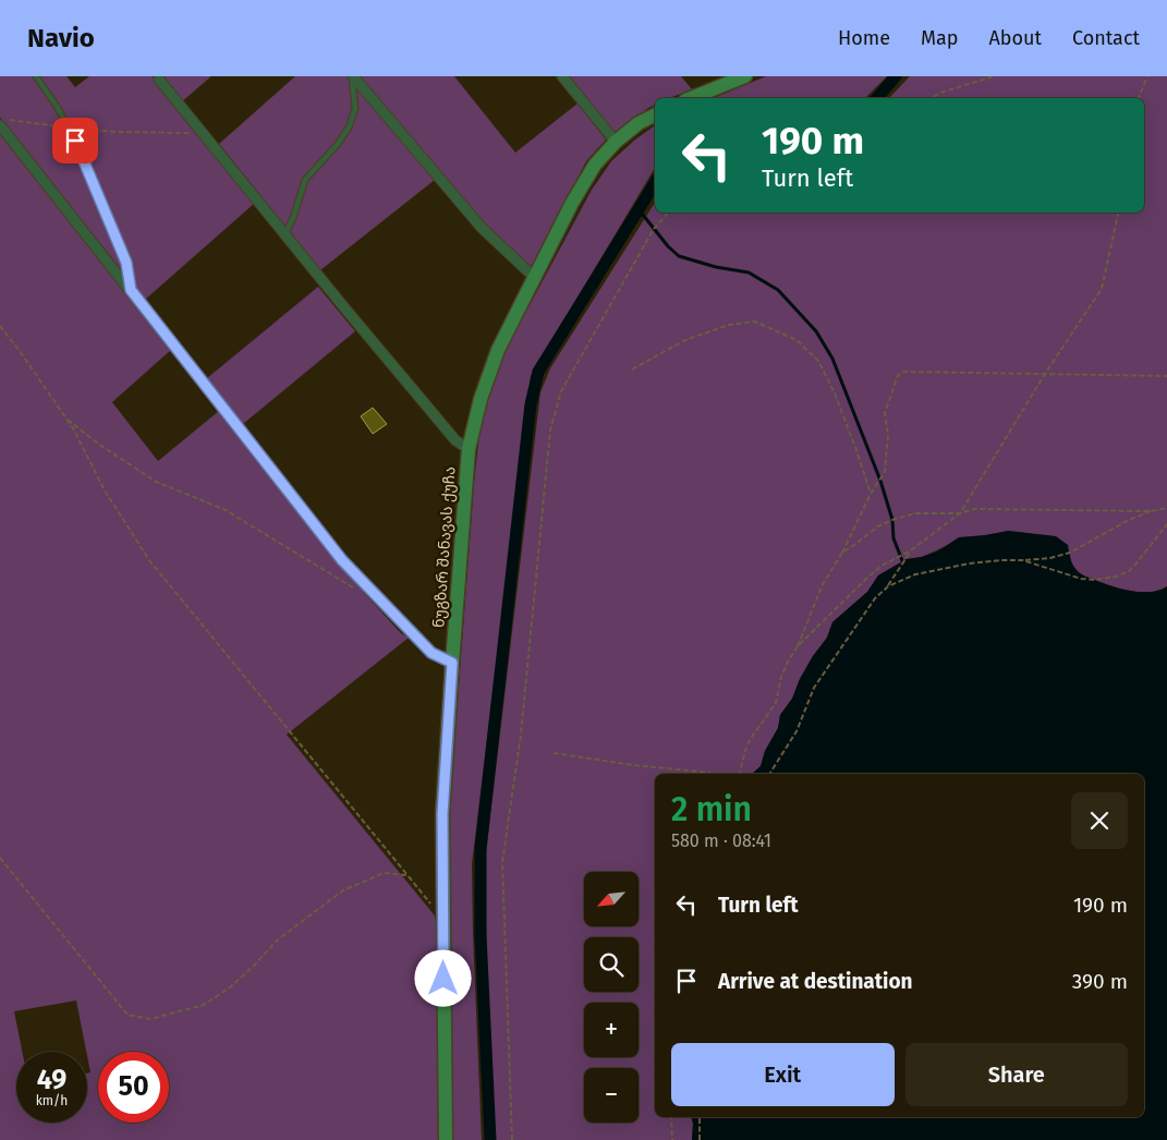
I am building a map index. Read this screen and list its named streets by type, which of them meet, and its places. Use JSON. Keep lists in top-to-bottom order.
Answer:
{
  "streets": {
    "main road": ["ნუგზარ შანავას ქუჩა"]
  },
  "north": "bottom left",
  "page": {
    "header": "Navio",
    "nav": [
      "Home",
      "Map",
      "About",
      "Contact"
    ],
    "turn": ["190 m", "Turn left"],
    "heading": ["2 min", "580 m · 08:41"],
    "list": [
      {
        "name": "Turn left",
        "value": "190 m"
      },
      {
        "name": "Arrive at destination",
        "value": "390 m"
      }
    ],
    "map_buttons": ["+", "−"],
    "buttons": ["Exit", "Share"],
    "speed": "49 km/h",
    "limit": "50"
  }
}
